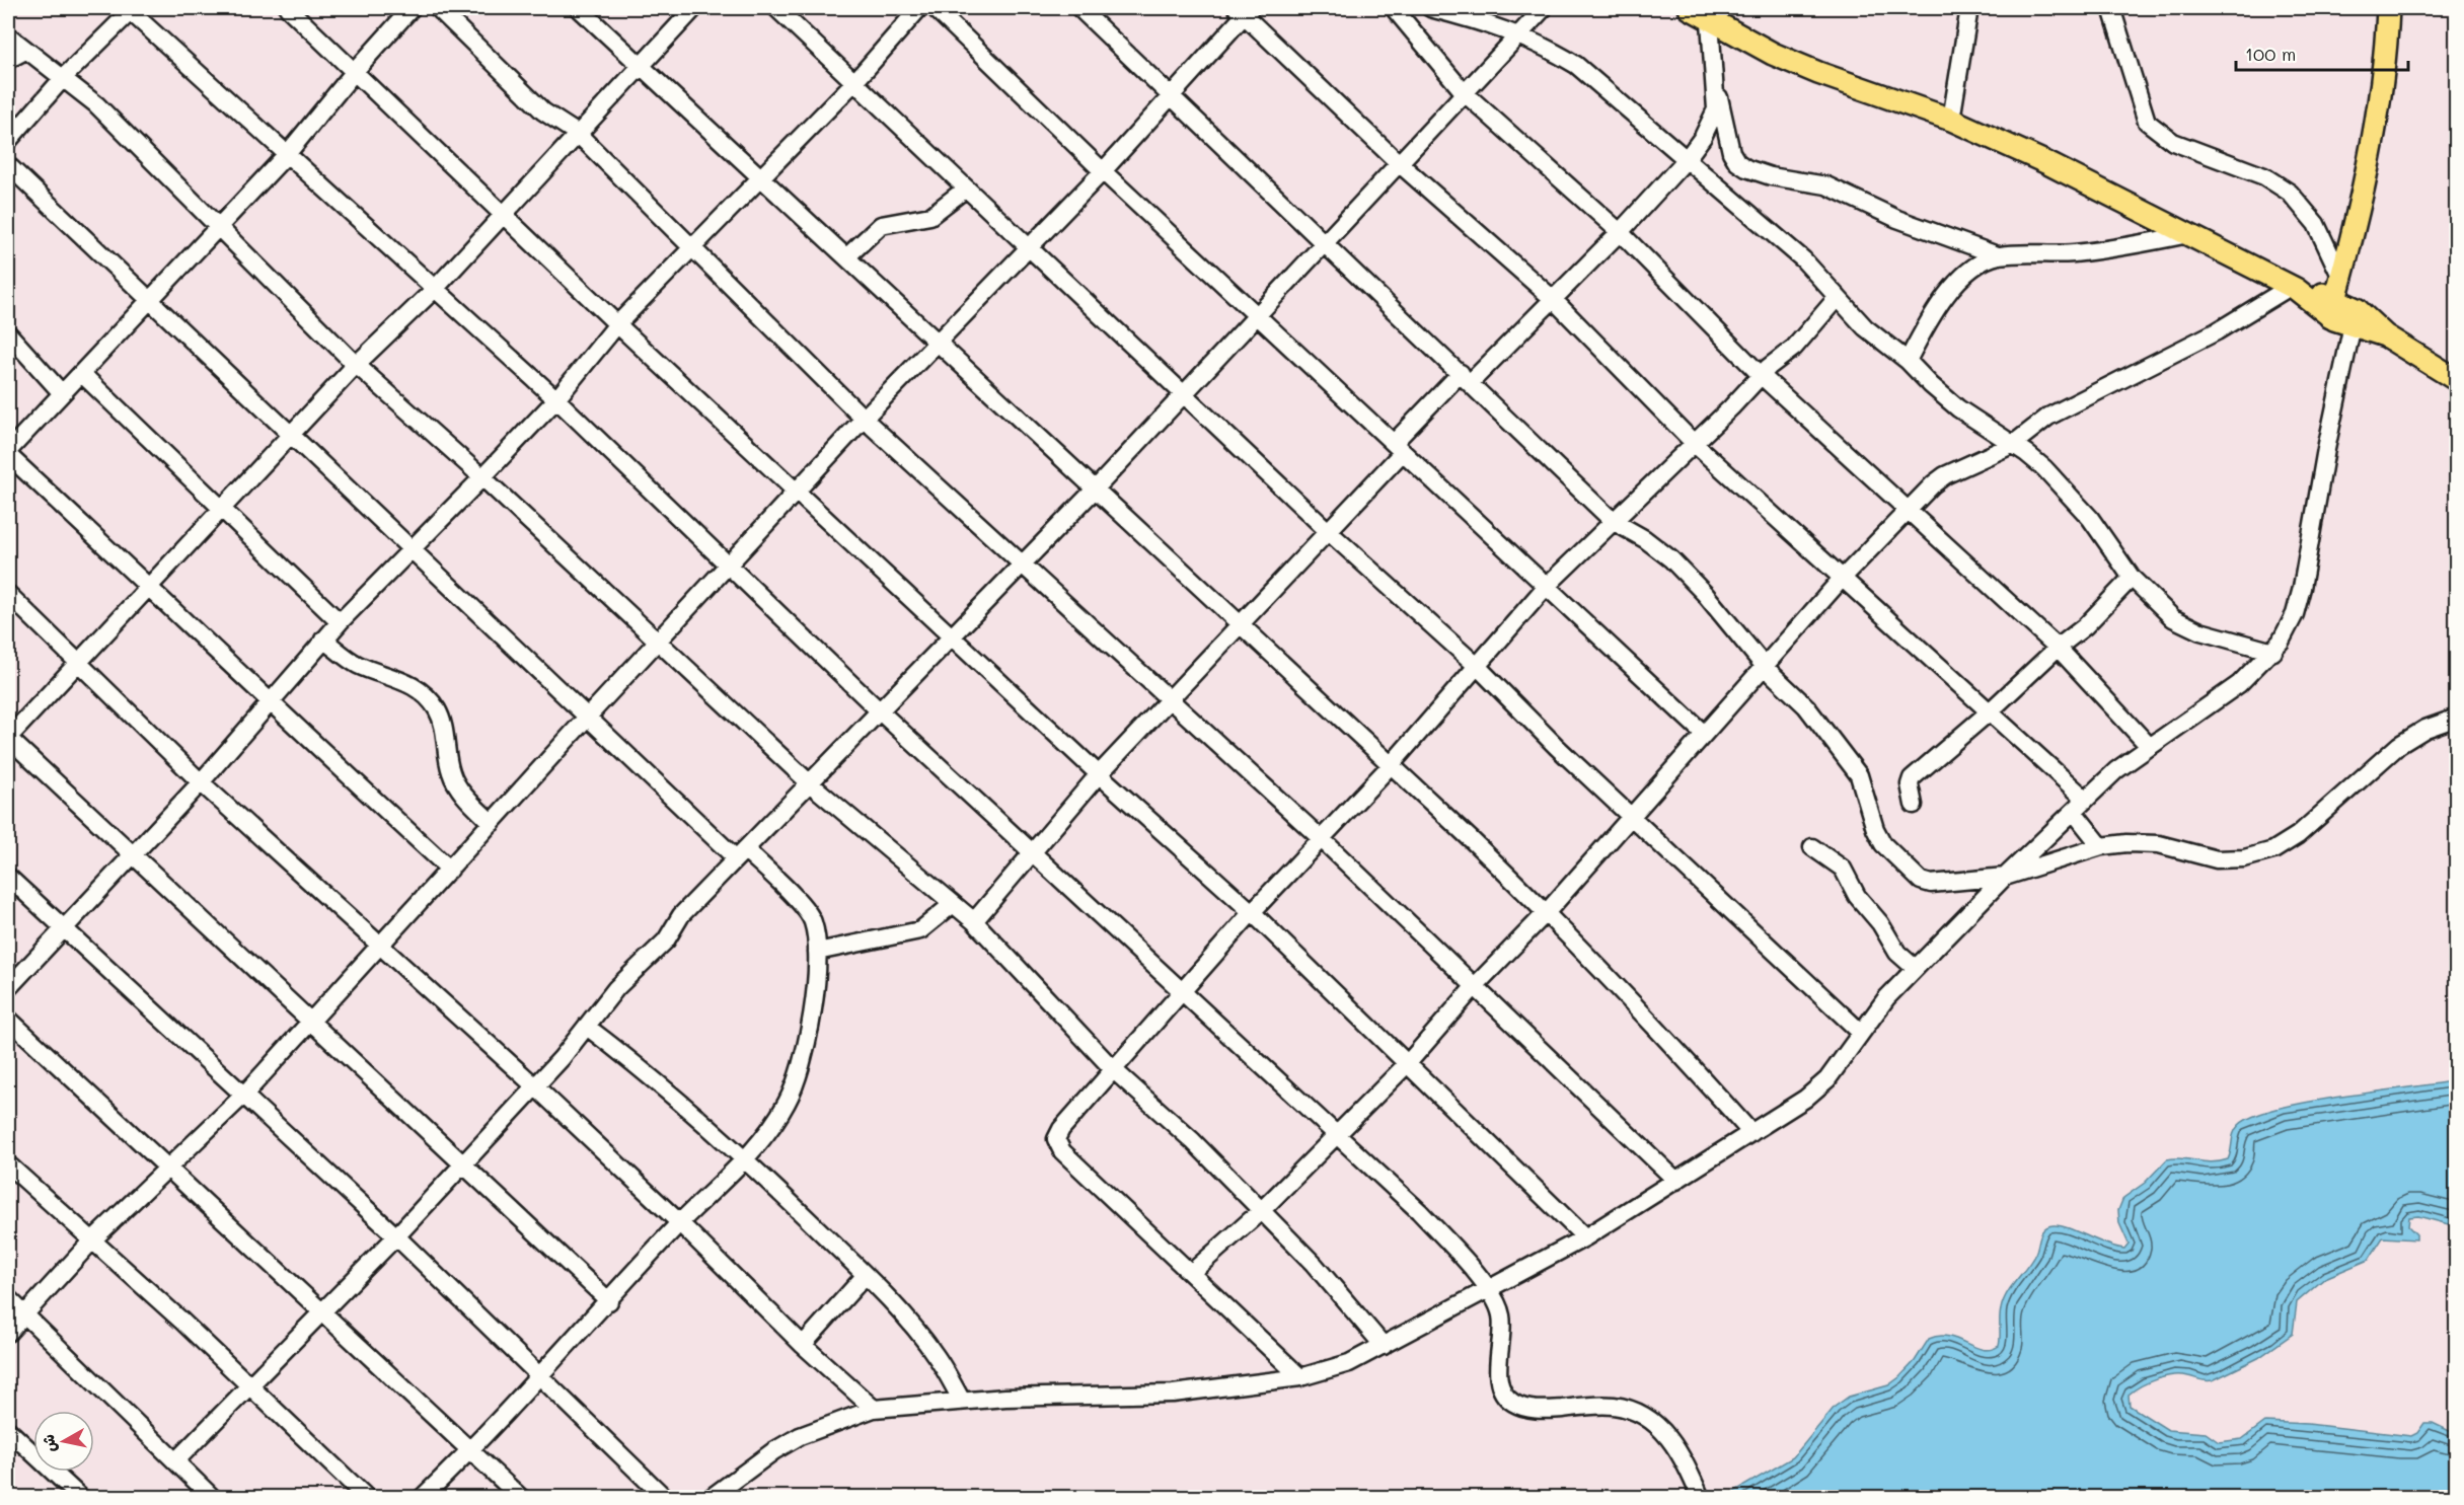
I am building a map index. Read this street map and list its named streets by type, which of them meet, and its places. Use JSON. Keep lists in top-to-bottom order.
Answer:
{
  "scale_bar": "100 m",
  "north": "left"
}
